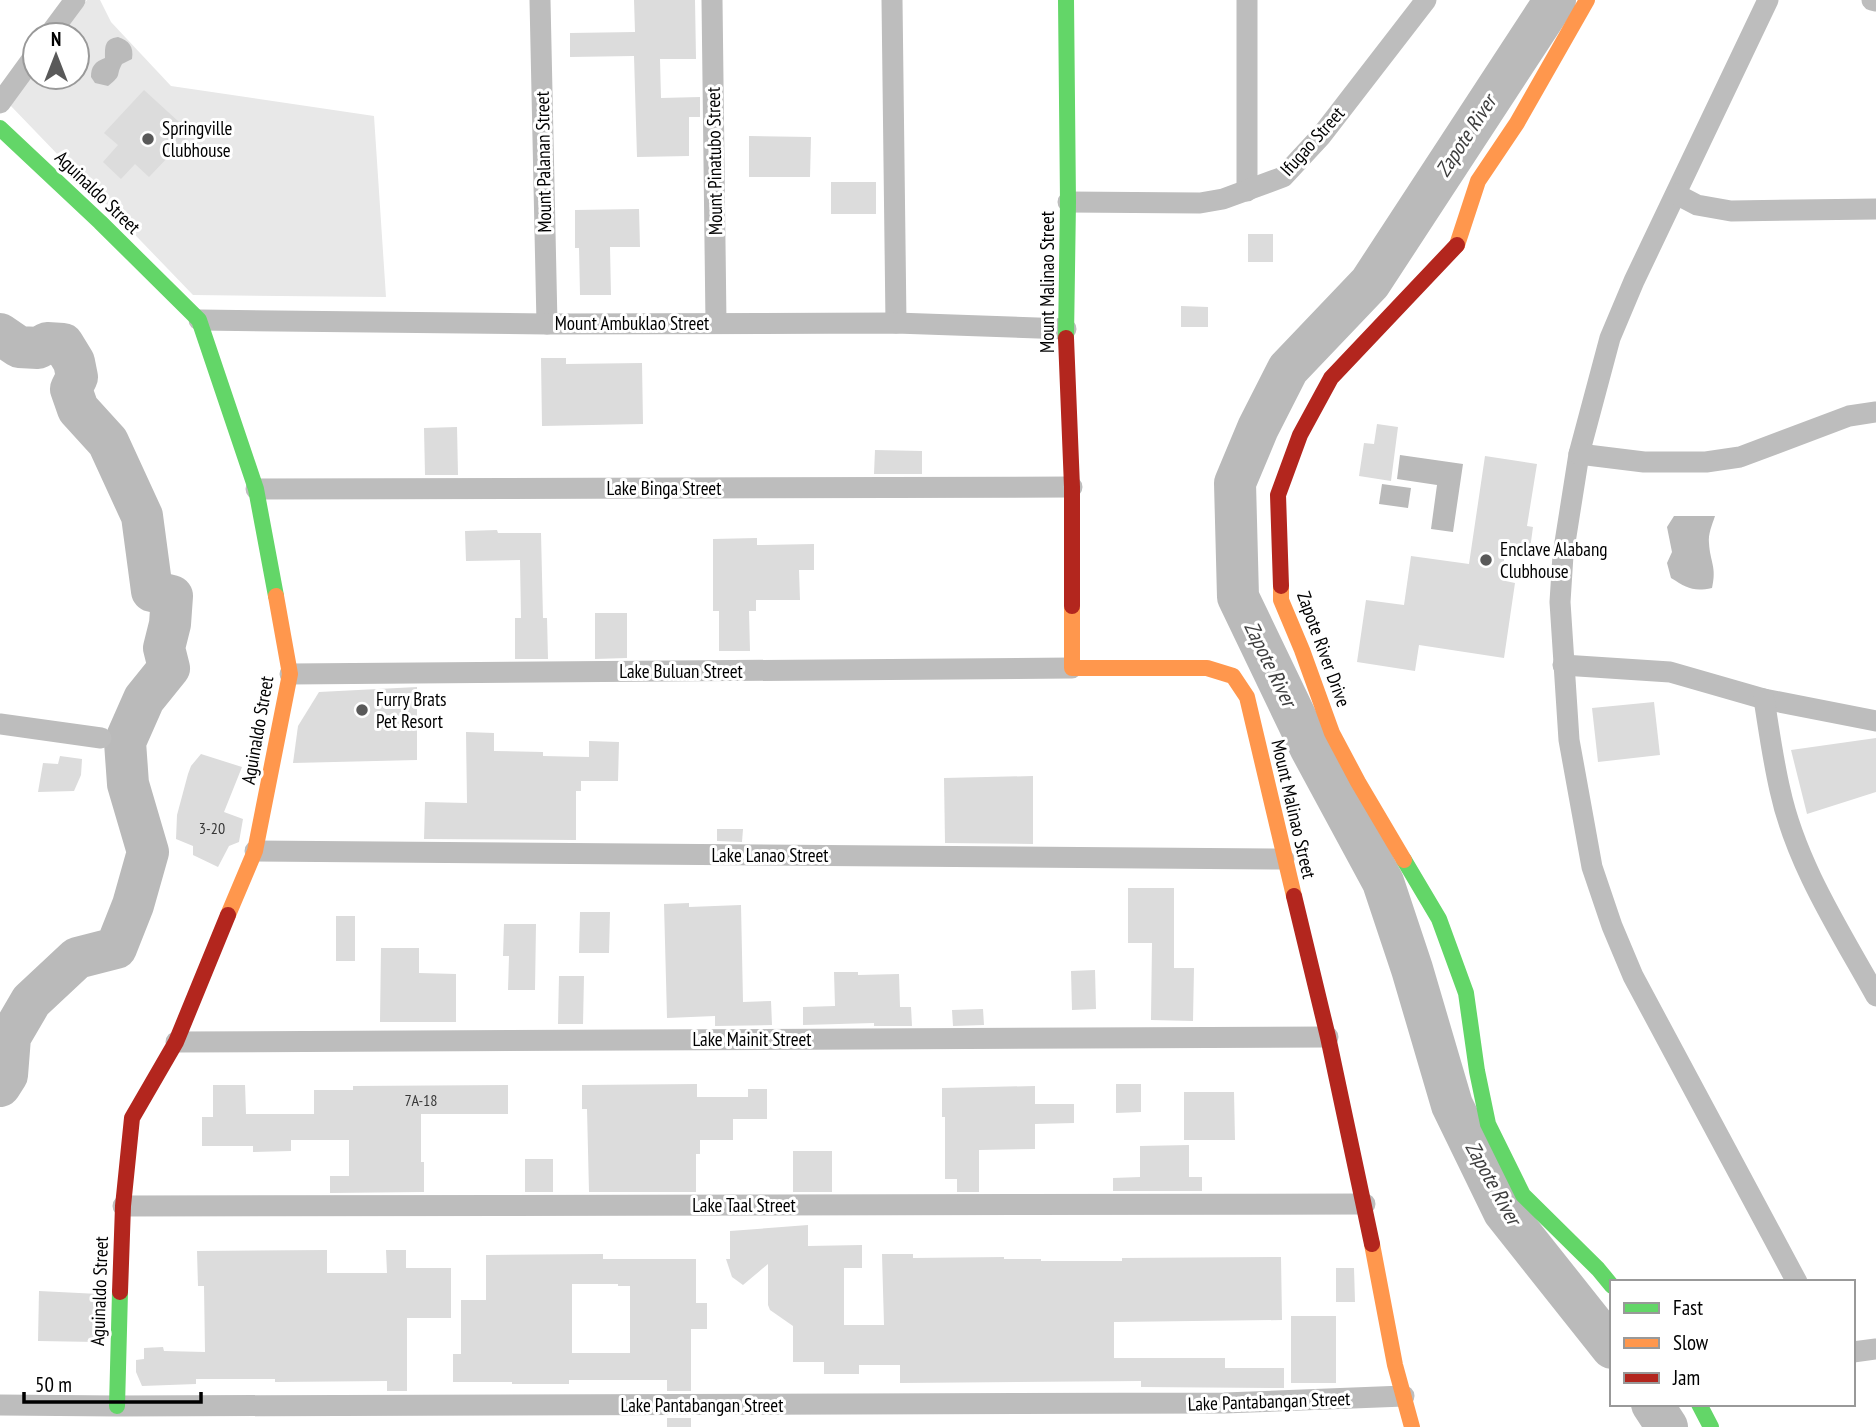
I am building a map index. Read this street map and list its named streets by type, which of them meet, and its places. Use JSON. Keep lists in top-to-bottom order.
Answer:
{
  "streets": {
    "street": [
      "Ifugao Street",
      "Mount Pinatubo Street",
      "Mount Palanan Street",
      "Aguinaldo Street",
      "Mount Malinao Street",
      "Mount Ambuklao Street",
      "Lake Binga Street",
      "Zapote River Drive",
      "Lake Buluan Street",
      "Lake Lanao Street",
      "Lake Mainit Street",
      "Lake Taal Street",
      "Lake Pantabangan Street"
    ]
  },
  "crossings": [
    ["Ifugao Street", "Mount Malinao Street"],
    ["Mount Pinatubo Street", "Mount Ambuklao Street"],
    ["Mount Palanan Street", "Mount Ambuklao Street"],
    ["Aguinaldo Street", "Mount Ambuklao Street"],
    ["Aguinaldo Street", "Lake Binga Street"],
    ["Aguinaldo Street", "Lake Buluan Street"],
    ["Aguinaldo Street", "Lake Lanao Street"],
    ["Aguinaldo Street", "Lake Mainit Street"],
    ["Aguinaldo Street", "Lake Taal Street"],
    ["Aguinaldo Street", "Lake Pantabangan Street"],
    ["Mount Malinao Street", "Mount Ambuklao Street"],
    ["Mount Malinao Street", "Lake Binga Street"],
    ["Mount Malinao Street", "Lake Buluan Street"],
    ["Mount Malinao Street", "Lake Lanao Street"],
    ["Mount Malinao Street", "Lake Mainit Street"],
    ["Mount Malinao Street", "Lake Taal Street"],
    ["Mount Malinao Street", "Lake Pantabangan Street"]
  ],
  "water": ["Zapote River"],
  "places": ["Springville Clubhouse", "Enclave Alabang Clubhouse", "Furry Brats Pet Resort"],
  "house_numbers": ["3-20", "7A-18"],
  "legend": ["Fast", "Slow", "Jam"],
  "scale_bar": "50 m",
  "north": "top"
}
